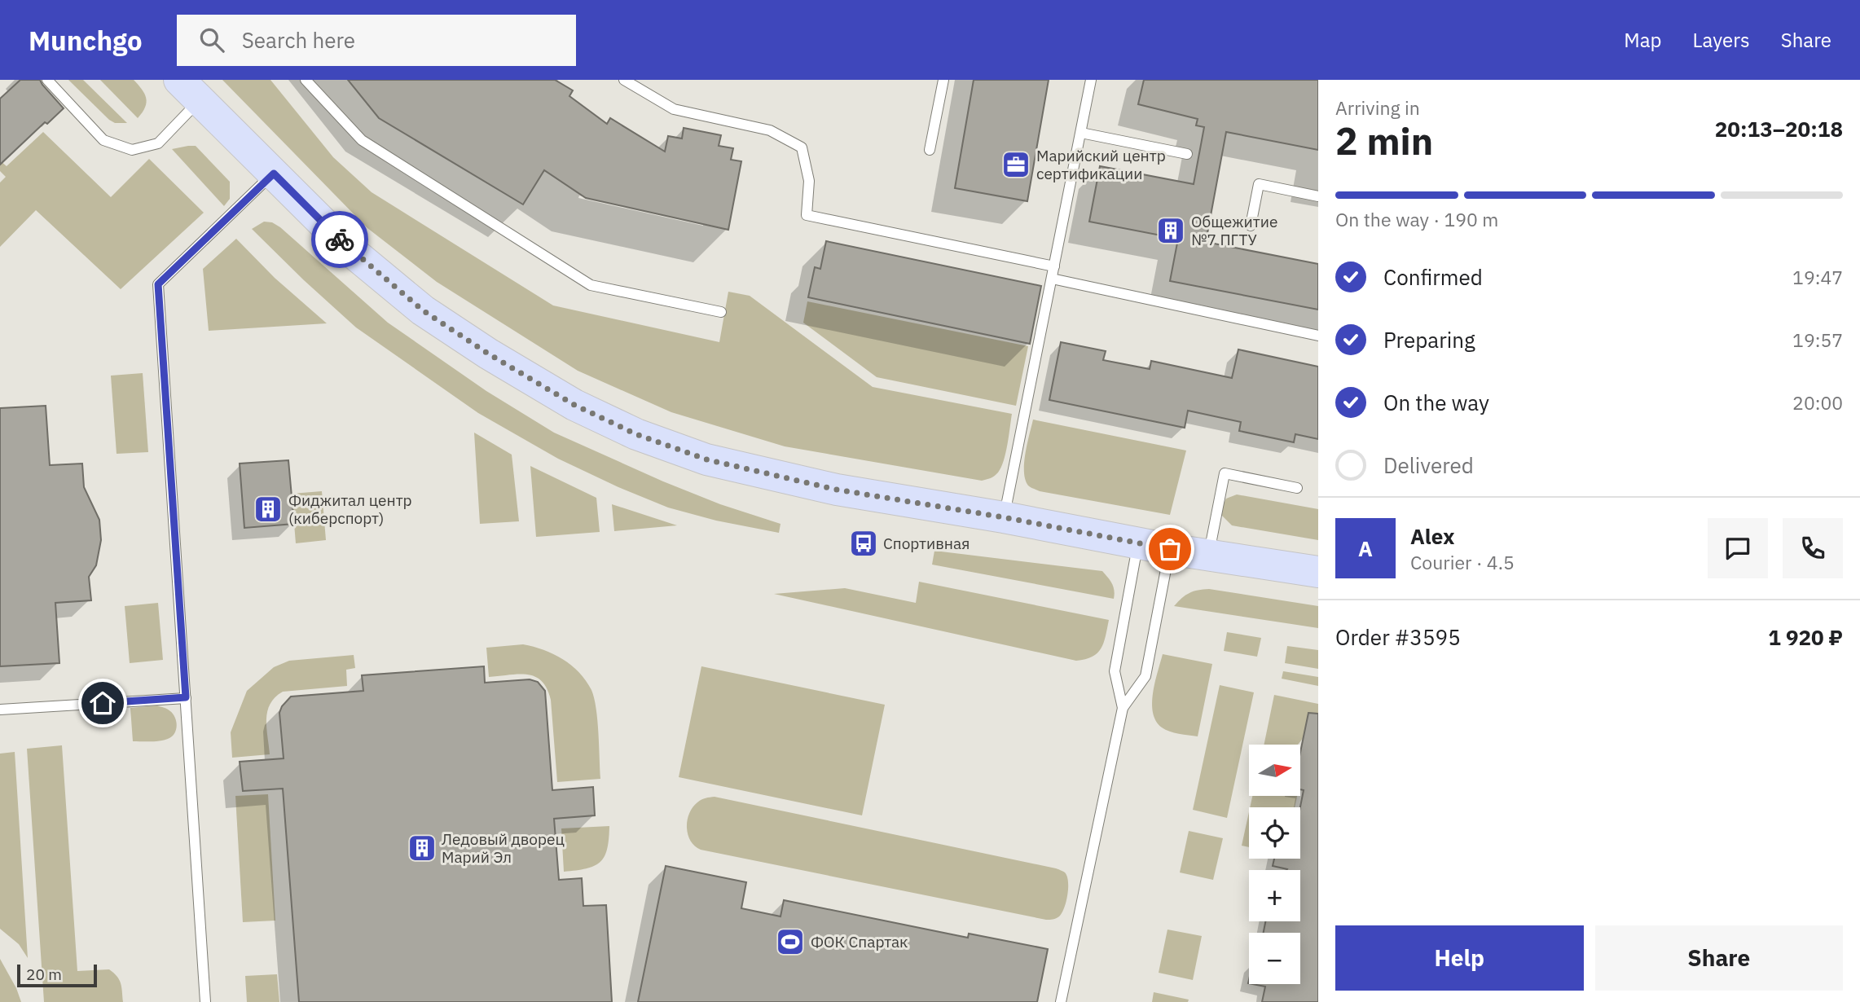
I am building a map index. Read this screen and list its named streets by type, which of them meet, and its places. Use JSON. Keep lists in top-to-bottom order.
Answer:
{
  "places": {
    "office": ["Марийский центр сертификации"],
    "building": ["Общежитие №7 ПГТУ", "Фиджитал центр (киберспорт)", "Ледовый дворец Марий Эл"],
    "bus stop": ["Спортивная"],
    "sports": ["ФОК Спартак"]
  },
  "scale_bar": "20 m",
  "north": "right",
  "page": {
    "header": "Munchgo",
    "search": "Search here",
    "nav": ["Map", "Layers", "Share"],
    "heading": ["2 min", "Arriving in", "20:13–20:18"],
    "panel": [
      "Alex",
      "Courier · 4.5",
      "Order #3595",
      "1 920 ₽"
    ],
    "bar": "On the way · 190 m",
    "list": [
      ["Confirmed", "19:47"],
      ["Preparing", "19:57"],
      ["On the way", "20:00"],
      "Delivered"
    ],
    "round": "A",
    "map_buttons": ["+", "−"],
    "buttons": ["Help", "Share"],
    "scale": "20 m"
  }
}
